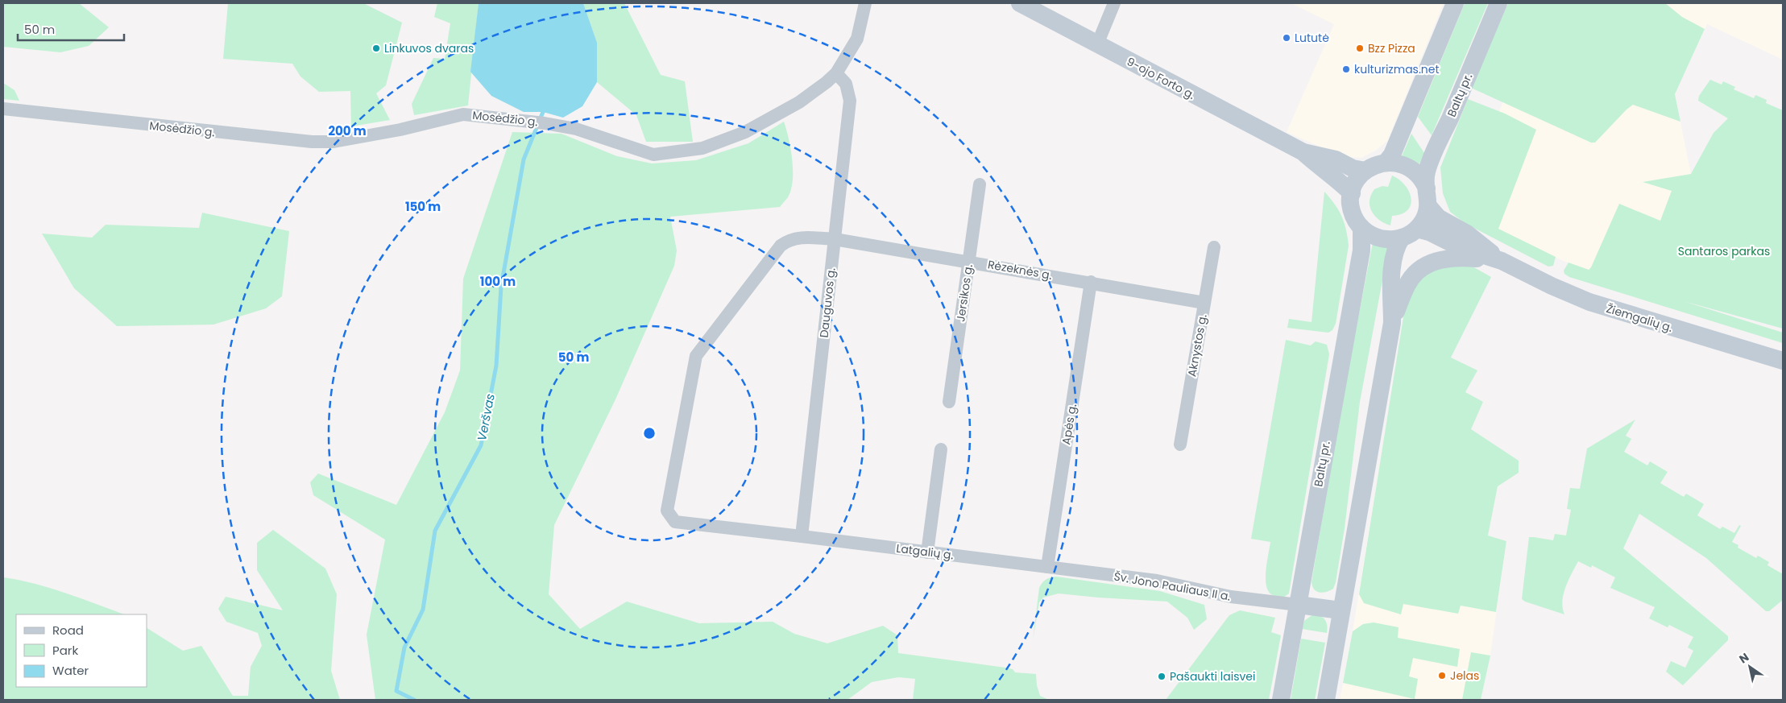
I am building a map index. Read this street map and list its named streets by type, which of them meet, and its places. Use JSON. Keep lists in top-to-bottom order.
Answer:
{
  "streets": {
    "main road": ["9-ojo Forto g.", "Baltų pr.", "Žiemgalių g."],
    "street": [
      "Mosėdžio g.",
      "Rėzeknės g.",
      "Jersikos g.",
      "Dauguvos g.",
      "Aknystos g.",
      "Apės g.",
      "Latgalių g.",
      "Šv. Jono Pauliaus II a."
    ]
  },
  "crossings": [
    ["9-ojo Forto g.", "Baltų pr."],
    ["9-ojo Forto g.", "Žiemgalių g."],
    ["Baltų pr.", "Žiemgalių g."],
    ["Baltų pr.", "Šv. Jono Pauliaus II a."],
    ["Mosėdžio g.", "Dauguvos g."],
    ["Rėzeknės g.", "Jersikos g."],
    ["Rėzeknės g.", "Dauguvos g."],
    ["Rėzeknės g.", "Aknystos g."],
    ["Rėzeknės g.", "Apės g."],
    ["Rėzeknės g.", "Latgalių g."],
    ["Dauguvos g.", "Latgalių g."],
    ["Apės g.", "Latgalių g."],
    ["Apės g.", "Šv. Jono Pauliaus II a."],
    ["Latgalių g.", "Šv. Jono Pauliaus II a."]
  ],
  "water": ["Veršvas"],
  "parks": ["Santaros parkas"],
  "places": [
    "Lututė",
    "Linkuvos dvaras",
    "Bzz Pizza",
    "kulturizmas.net",
    "Jelas",
    "Pašaukti laisvei"
  ],
  "legend": ["Road", "Park", "Water"],
  "scale_bar": "50 m",
  "north": "top left",
  "rings": [
    "200 m",
    "150 m",
    "100 m",
    "50 m"
  ]
}
